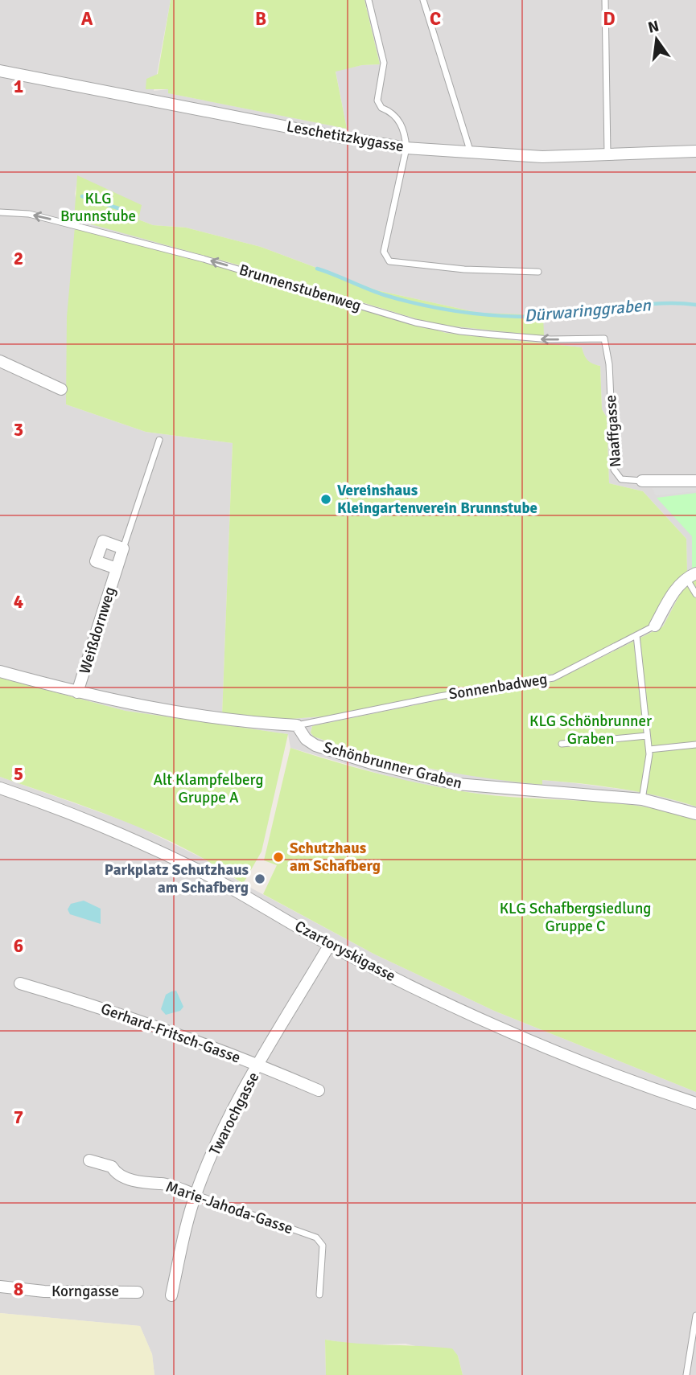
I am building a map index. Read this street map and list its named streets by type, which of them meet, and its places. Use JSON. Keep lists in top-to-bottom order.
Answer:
{
  "streets": {
    "street": [
      "Leschetitzkygasse",
      "Naaffgasse",
      "Weißdornweg",
      "Sonnenbadweg",
      "Schönbrunner Graben",
      "Czartoryskigasse",
      "Gerhard-Fritsch-Gasse",
      "Twarochgasse",
      "Marie-Jahoda-Gasse",
      "Korngasse"
    ],
    "lane": ["Brunnenstubenweg"]
  },
  "crossings": [
    ["Brunnenstubenweg", "Naaffgasse"],
    ["Sonnenbadweg", "Schönbrunner Graben"],
    ["Czartoryskigasse", "Twarochgasse"],
    ["Gerhard-Fritsch-Gasse", "Twarochgasse"],
    ["Twarochgasse", "Marie-Jahoda-Gasse"]
  ],
  "one_way": ["Brunnenstubenweg"],
  "water": ["Dürwaringgraben"],
  "parks": [
    "KLG Brunnstube",
    "KLG Schönbrunner Graben",
    "Alt Klampfelberg Gruppe A",
    "KLG Schafbergsiedlung Gruppe C"
  ],
  "places": ["Vereinshaus Kleingartenverein Brunnstube", "Schutzhaus am Schafberg", "Parkplatz Schutzhaus am Schafberg"],
  "north": "top",
  "grid": {
    "columns": [
      "A",
      "B",
      "C",
      "D"
    ],
    "rows": [
      "1",
      "2",
      "3",
      "4",
      "5",
      "6",
      "7",
      "8"
    ]
  }
}
